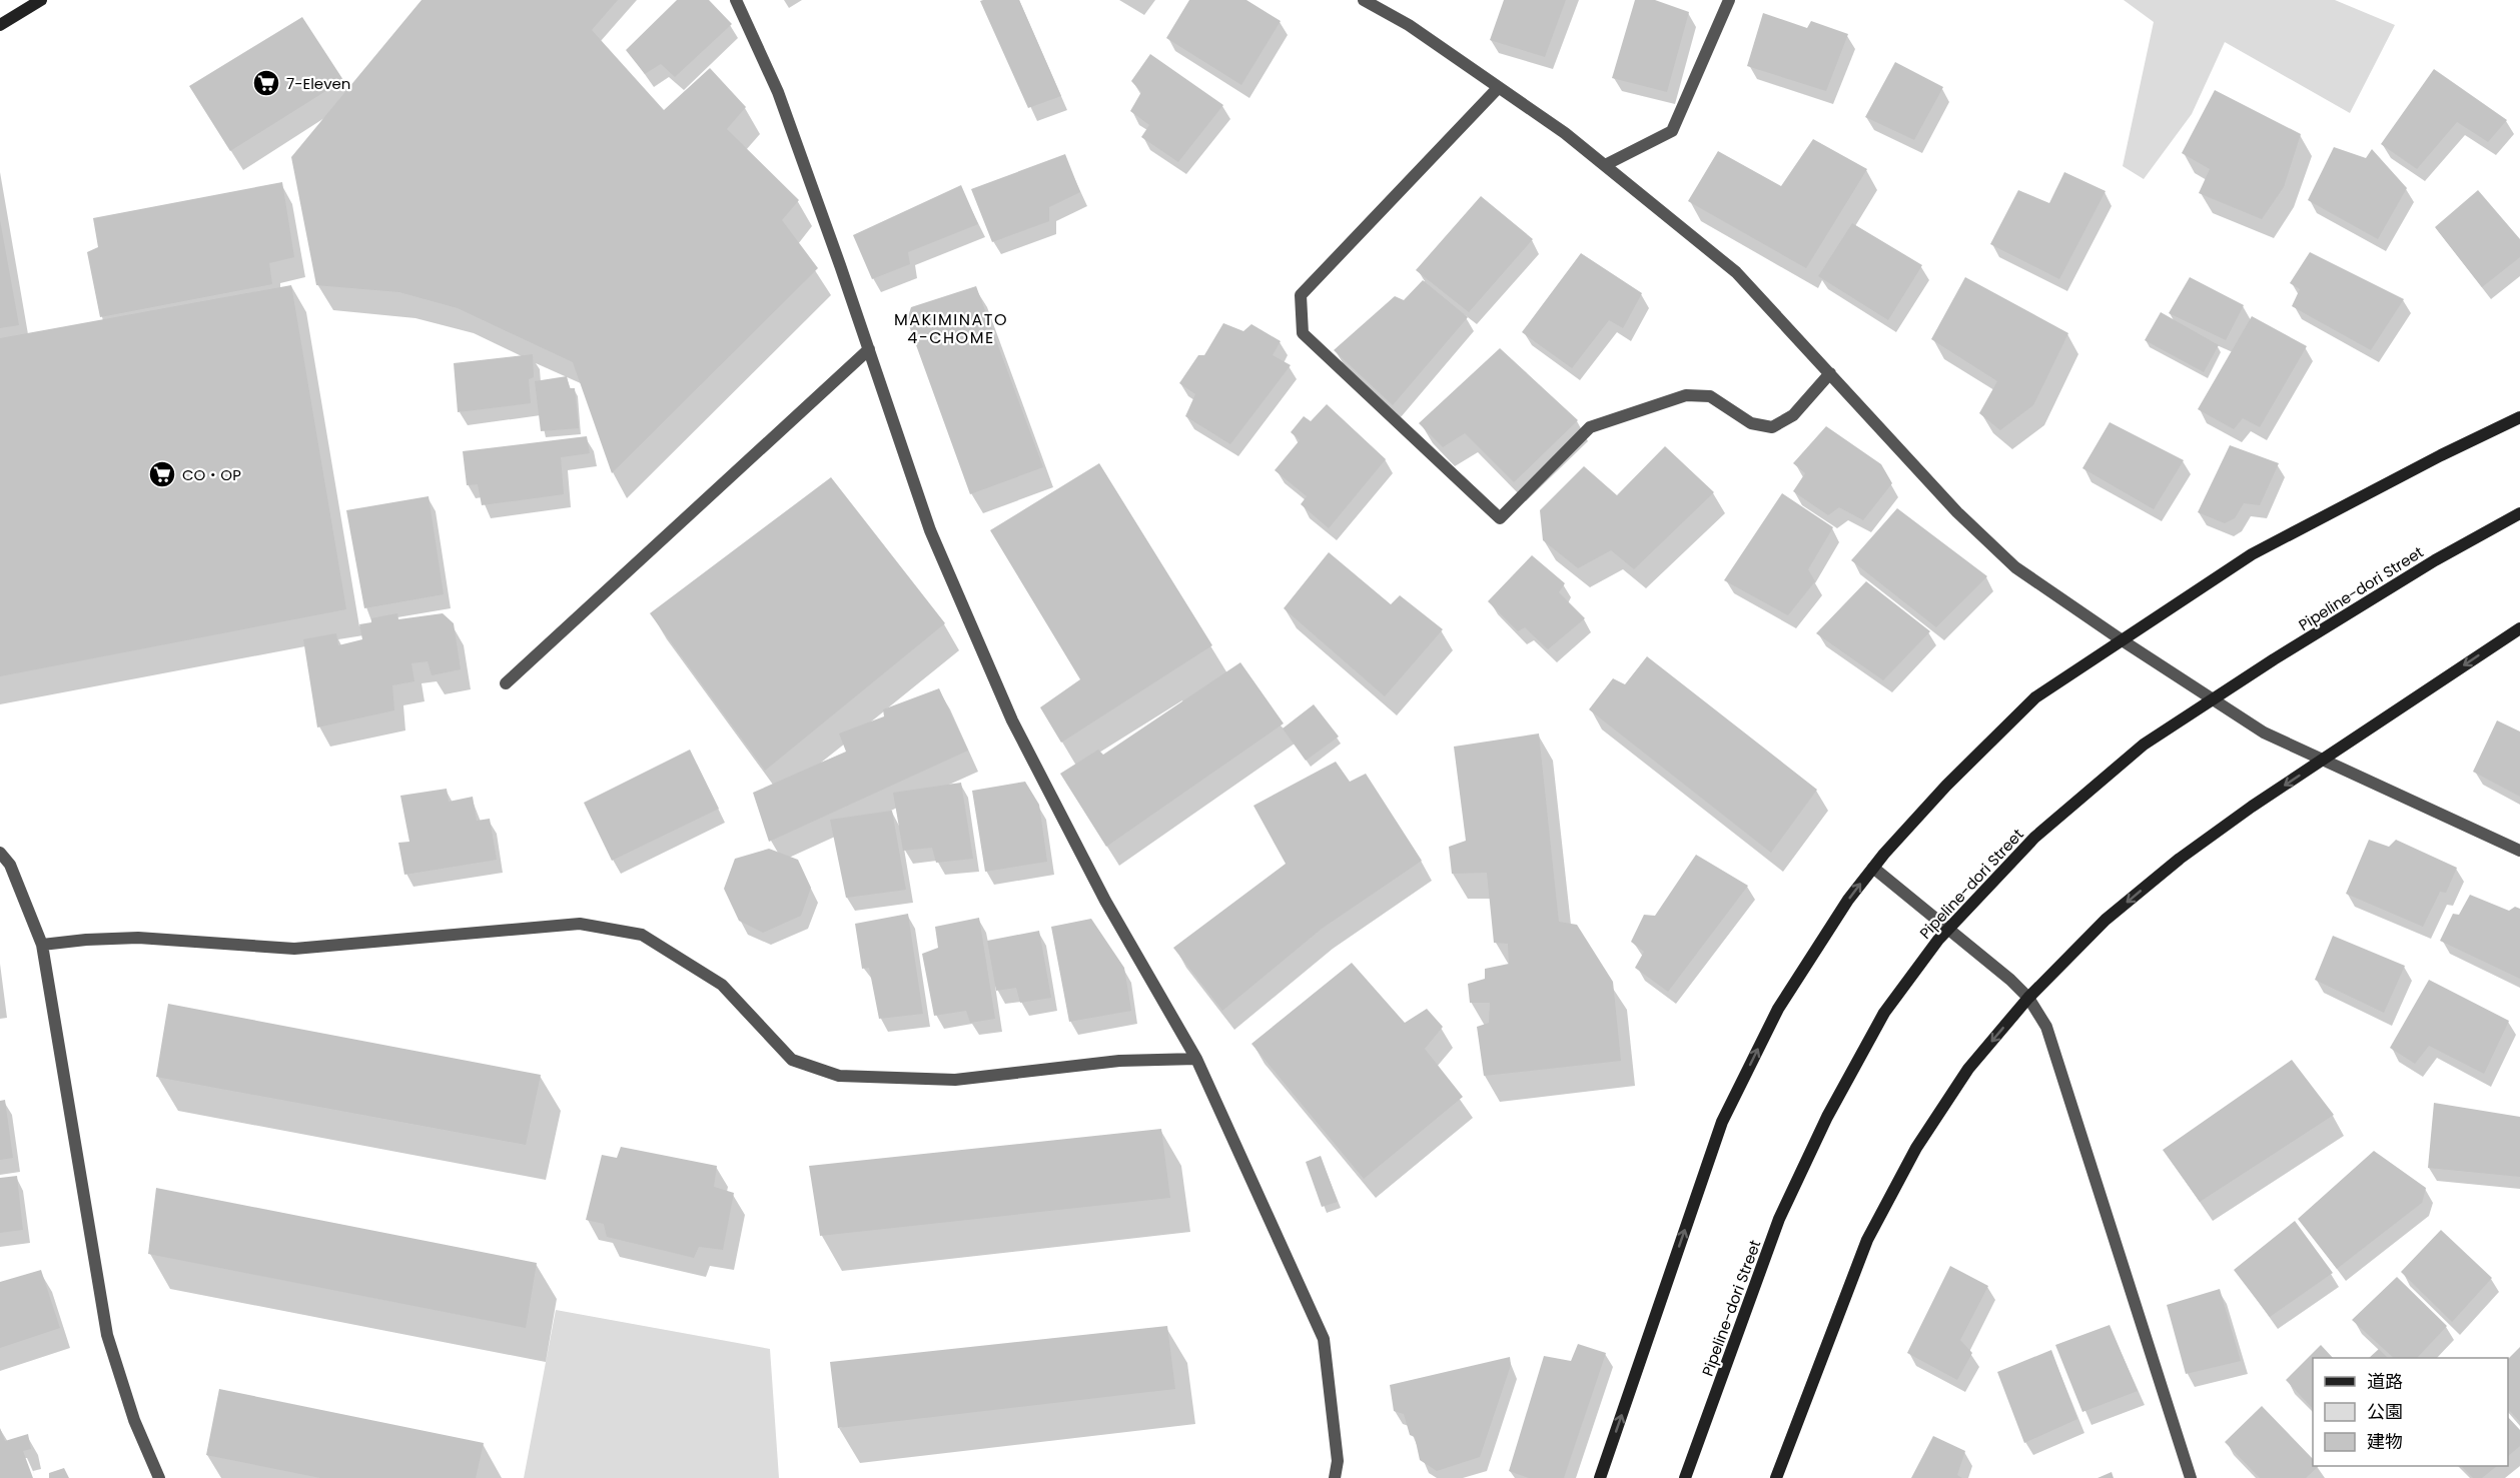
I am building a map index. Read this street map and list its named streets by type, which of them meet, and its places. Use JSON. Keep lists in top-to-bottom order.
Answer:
{
  "streets": {
    "main road": ["Pipeline-dori Street"]
  },
  "districts": ["MAKIMINATO 4-CHOME"],
  "places": {
    "supermarket": ["7-Eleven", "CO・OP"]
  },
  "legend": ["道路", "公園", "建物"]
}
